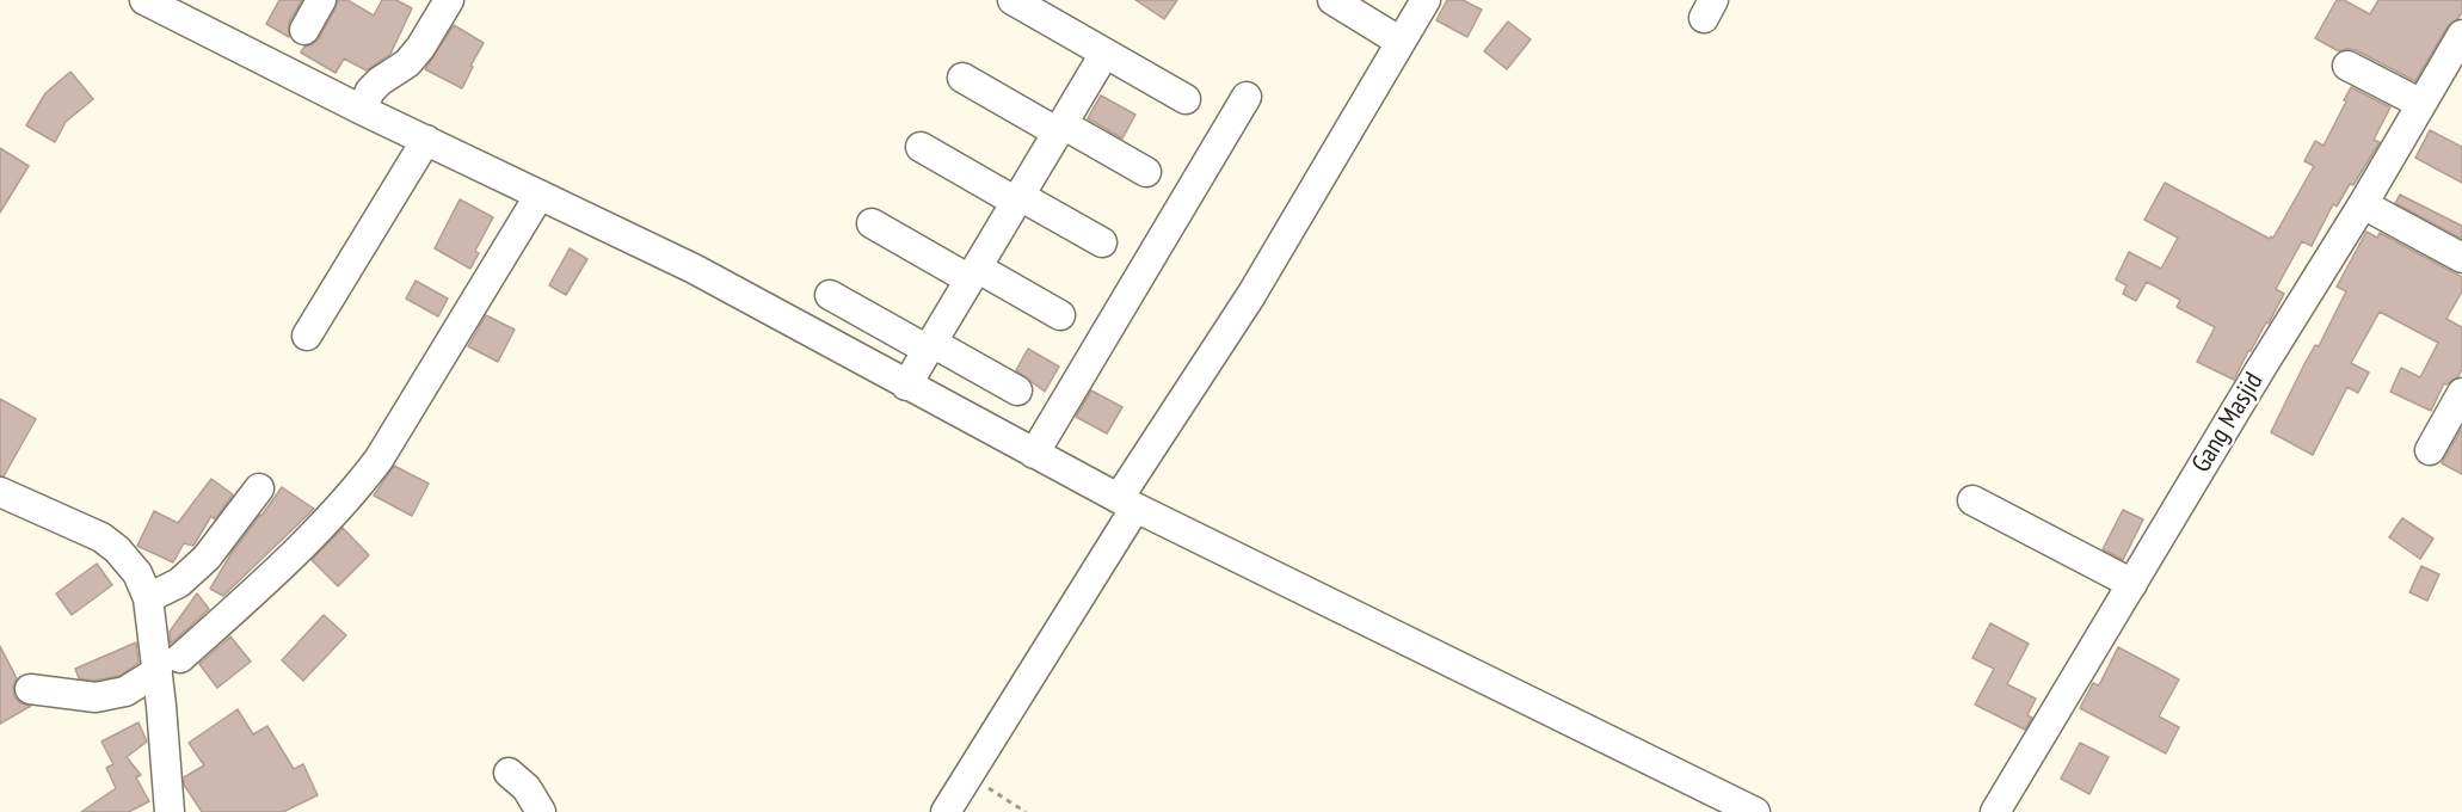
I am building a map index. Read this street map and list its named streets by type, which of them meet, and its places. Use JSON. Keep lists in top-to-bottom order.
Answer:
{
  "streets": {
    "street": ["Gang Masjid"]
  }
}
